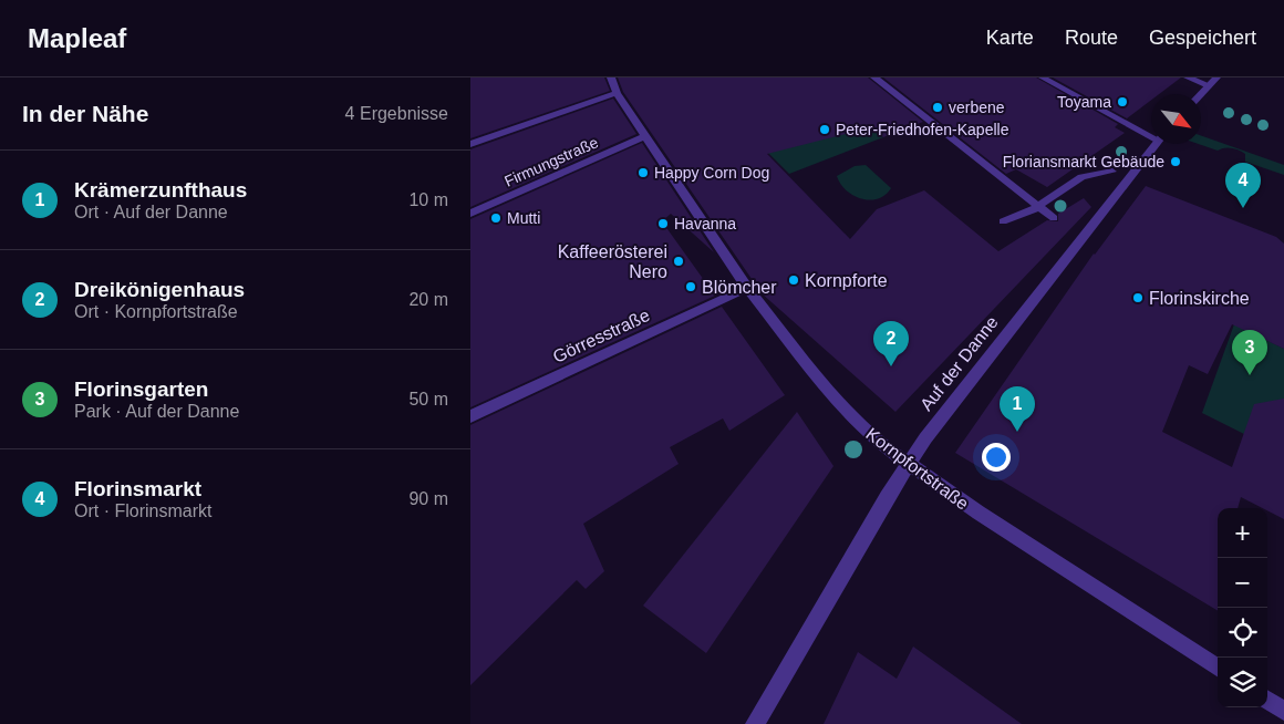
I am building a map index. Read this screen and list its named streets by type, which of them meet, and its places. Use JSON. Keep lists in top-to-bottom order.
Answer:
{
  "streets": {
    "street": [
      "Firmungstraße",
      "Görresstraße",
      "Auf der Danne",
      "Kornpfortstraße"
    ]
  },
  "crossings": [
    ["Firmungstraße", "Kornpfortstraße"],
    ["Görresstraße", "Kornpfortstraße"],
    ["Auf der Danne", "Kornpfortstraße"]
  ],
  "places": [
    "Toyama",
    "verbene",
    "Peter-Friedhofen-Kapelle",
    "Floriansmarkt Gebäude",
    "Happy Corn Dog",
    "Mutti",
    "Havanna",
    "Kaffeerösterei Nero",
    "Kornpforte",
    "Blömcher",
    "Florinskirche"
  ],
  "north": "bottom right",
  "page": {
    "header": "Mapleaf",
    "nav": ["Karte", "Route", "Gespeichert"],
    "heading": ["In der Nähe", "4 Ergebnisse"],
    "list": [
      {
        "mark": "1",
        "name": "Krämerzunfthaus",
        "note": "Ort · Auf der Danne",
        "value": "10 m"
      },
      {
        "mark": "2",
        "name": "Dreikönigenhaus",
        "note": "Ort · Kornpfortstraße",
        "value": "20 m"
      },
      {
        "mark": "3",
        "name": "Florinsgarten",
        "note": "Park · Auf der Danne",
        "value": "50 m"
      },
      {
        "mark": "4",
        "name": "Florinsmarkt",
        "note": "Ort · Florinsmarkt",
        "value": "90 m"
      }
    ],
    "pins": [
      "4",
      "2",
      "3",
      "1"
    ],
    "map_buttons": ["+", "−"]
  }
}
